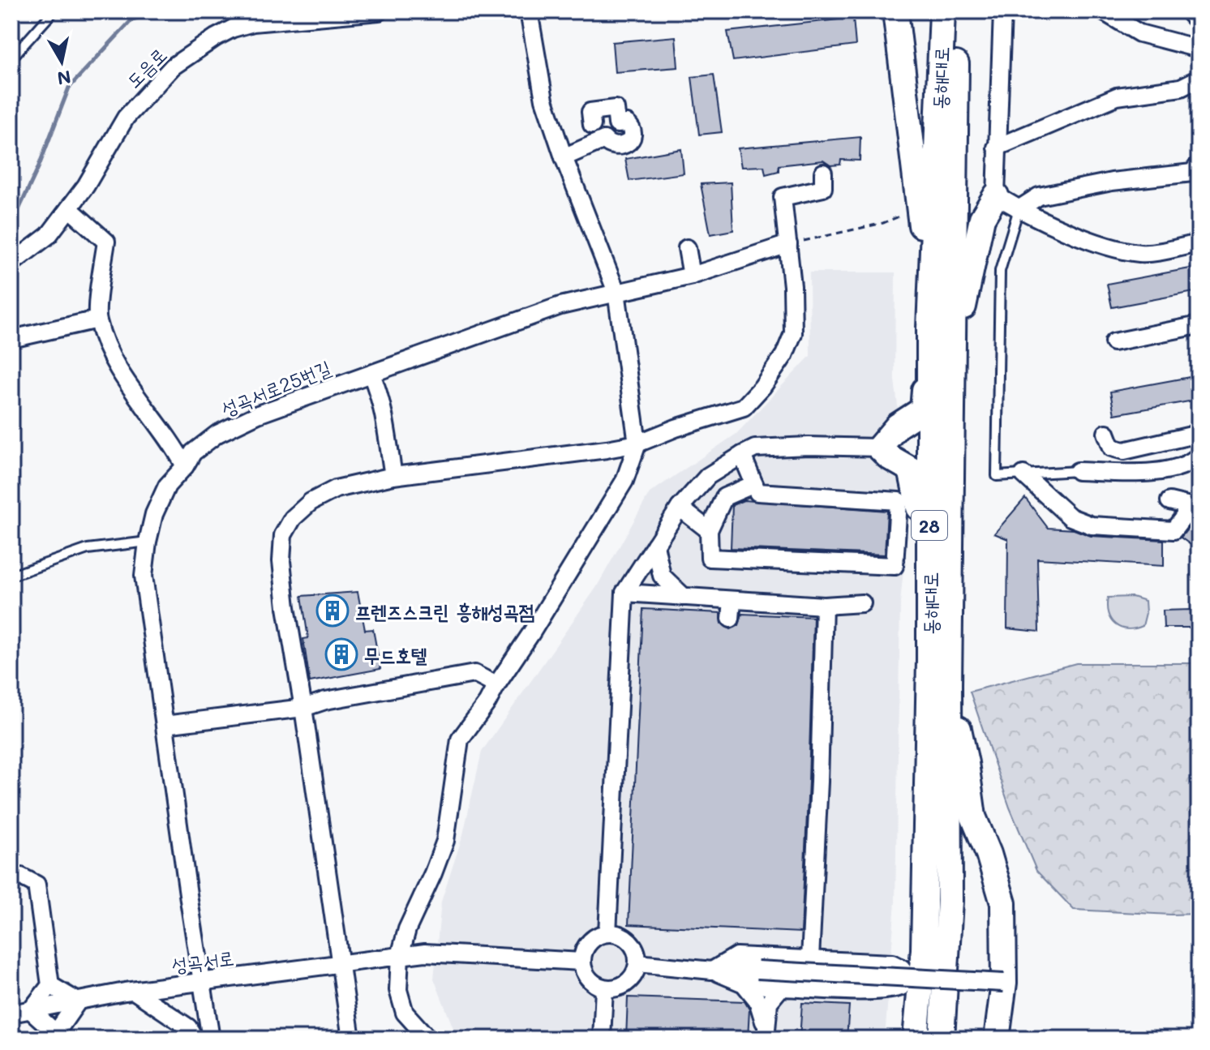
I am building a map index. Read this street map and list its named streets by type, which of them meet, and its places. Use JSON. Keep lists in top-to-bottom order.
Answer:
{
  "streets": {
    "main road": ["동해대로", "28"],
    "street": ["도음로", "성곡서로25번길", "성곡서로"]
  },
  "crossings": [
    ["성곡서로25번길", "성곡서로"]
  ],
  "places": {
    "building": ["프렌즈스크린 흥해성곡점", "무드호텔"]
  },
  "north": "bottom"
}
